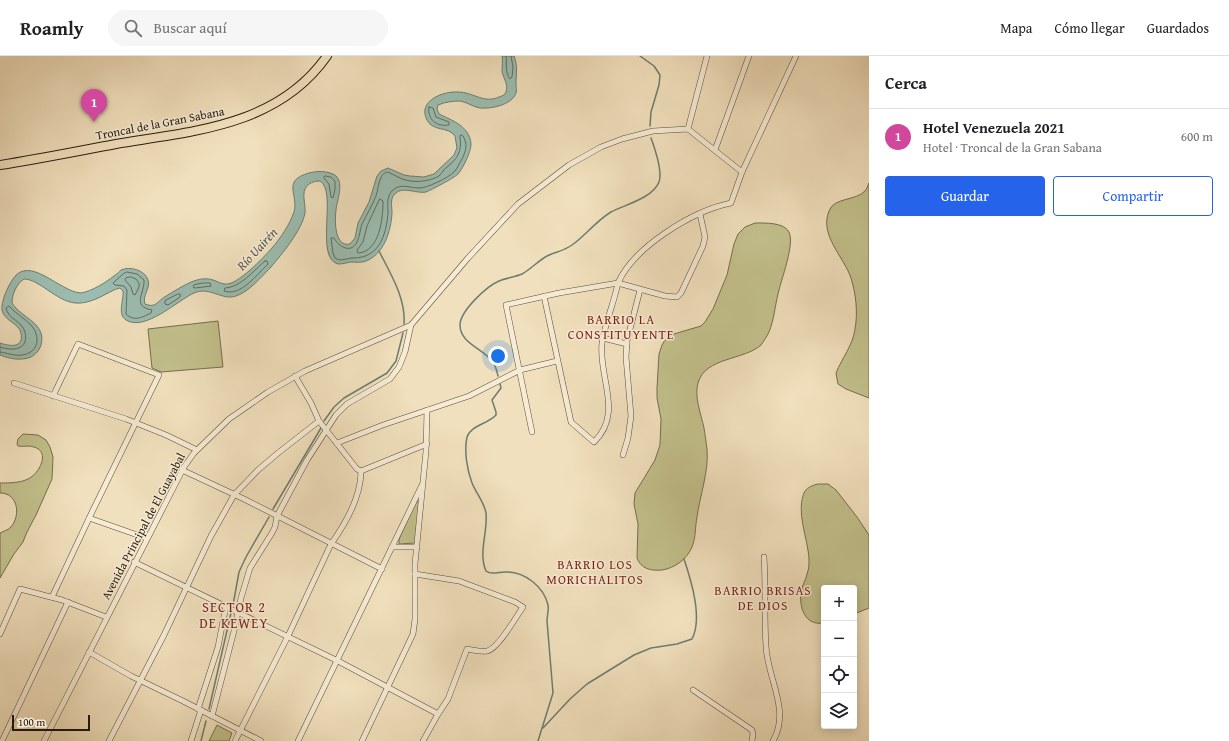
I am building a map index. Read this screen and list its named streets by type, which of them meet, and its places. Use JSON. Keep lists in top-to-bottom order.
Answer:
{
  "streets": {
    "highway": ["Troncal de la Gran Sabana"],
    "street": ["Avenida Principal de El Guayabal"]
  },
  "districts": [
    "BARRIO LA CONSTITUYENTE",
    "BARRIO LOS MORICHALITOS",
    "BARRIO BRISAS DE DIOS",
    "SECTOR 2 DE KEWEY"
  ],
  "water": ["Río Uairén"],
  "scale_bar": "100 m",
  "page": {
    "header": "Roamly",
    "search": "Buscar aquí",
    "nav": ["Mapa", "Cómo llegar", "Guardados"],
    "heading": "Cerca",
    "pins": "1",
    "list": [
      {
        "mark": "1",
        "name": "Hotel Venezuela 2021",
        "note": "Hotel · Troncal de la Gran Sabana",
        "value": "600 m"
      }
    ],
    "buttons": ["Guardar", "Compartir"],
    "map_buttons": ["+", "−"],
    "scale": "100 m"
  }
}
